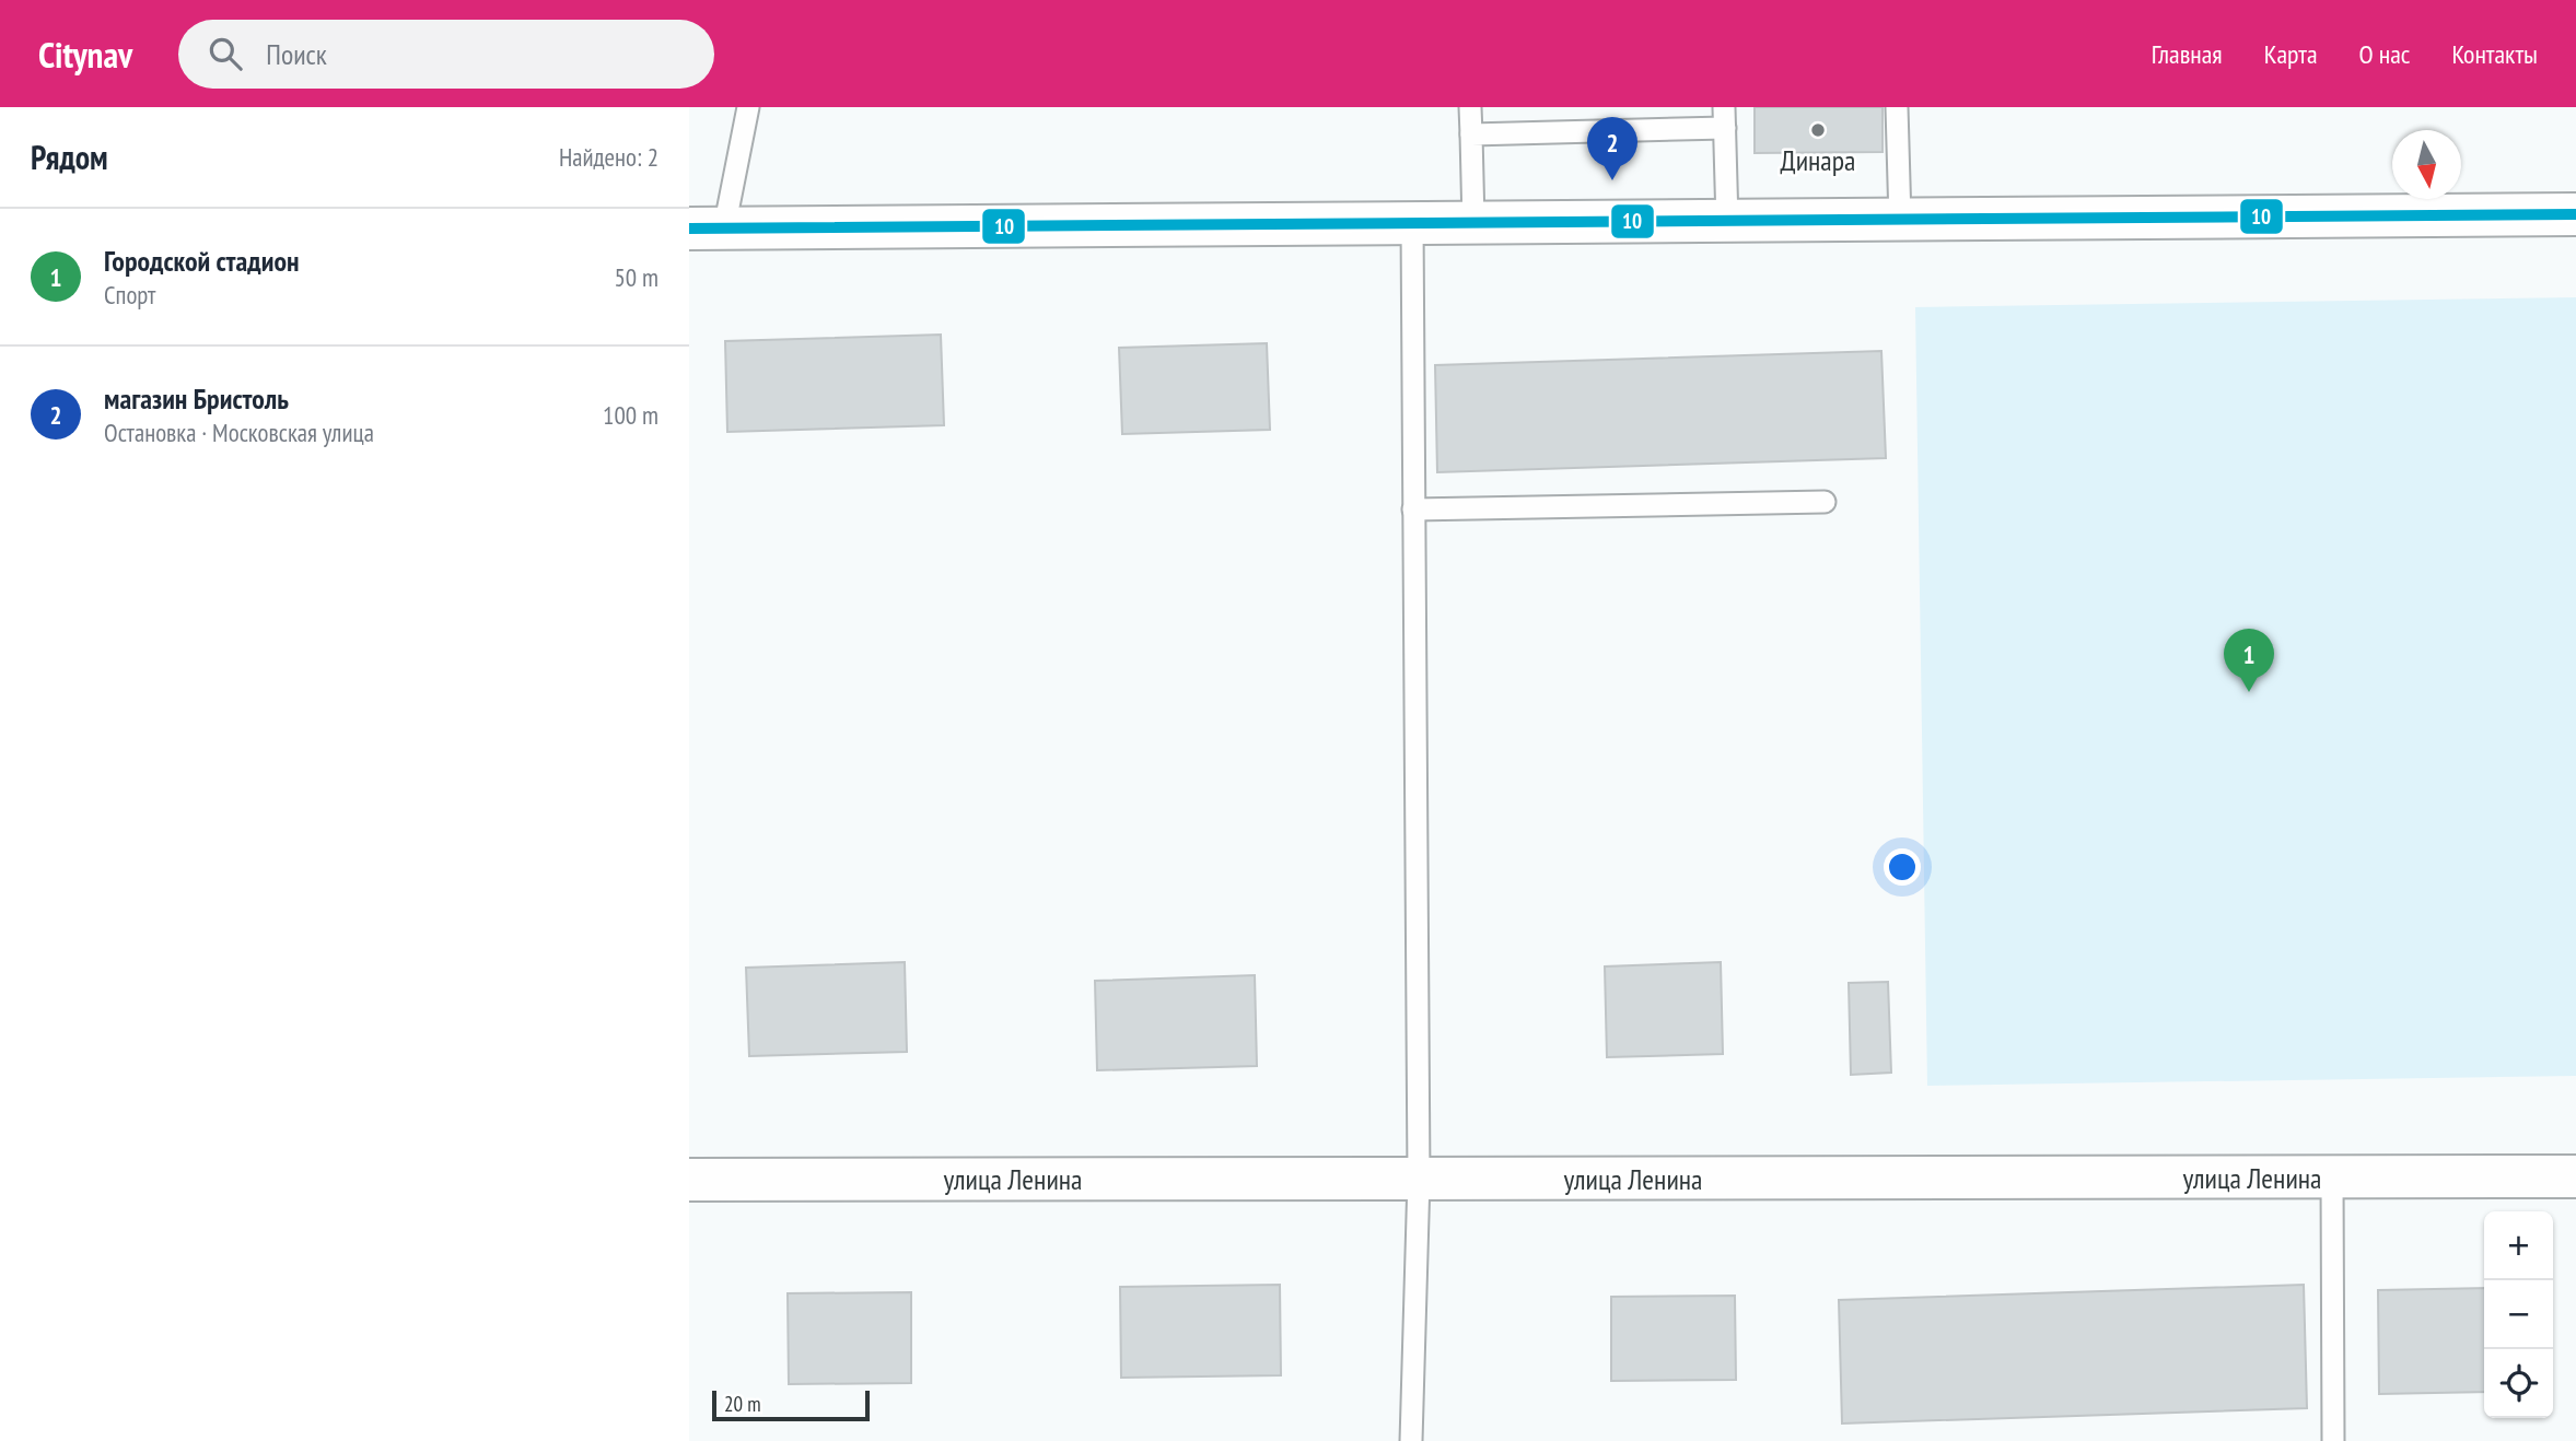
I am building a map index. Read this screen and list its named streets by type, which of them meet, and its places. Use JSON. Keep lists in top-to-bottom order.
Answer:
{
  "streets": {
    "street": ["улица Ленина"]
  },
  "places": ["Динара"],
  "lines": ["transit line 10"],
  "scale_bar": "20 m",
  "north": "bottom",
  "page": {
    "header": "Citynav",
    "search": "Поиск",
    "nav": [
      "Главная",
      "Карта",
      "О нас",
      "Контакты"
    ],
    "heading": ["Рядом", "Найдено: 2"],
    "pins": ["2", "1"],
    "list": [
      {
        "mark": "1",
        "name": "Городской стадион",
        "note": "Спорт",
        "value": "50 m"
      },
      {
        "mark": "2",
        "name": "магазин Бристоль",
        "note": "Остановка · Московская улица",
        "value": "100 m"
      }
    ],
    "map_buttons": ["+", "−"],
    "scale": "20 m"
  }
}
